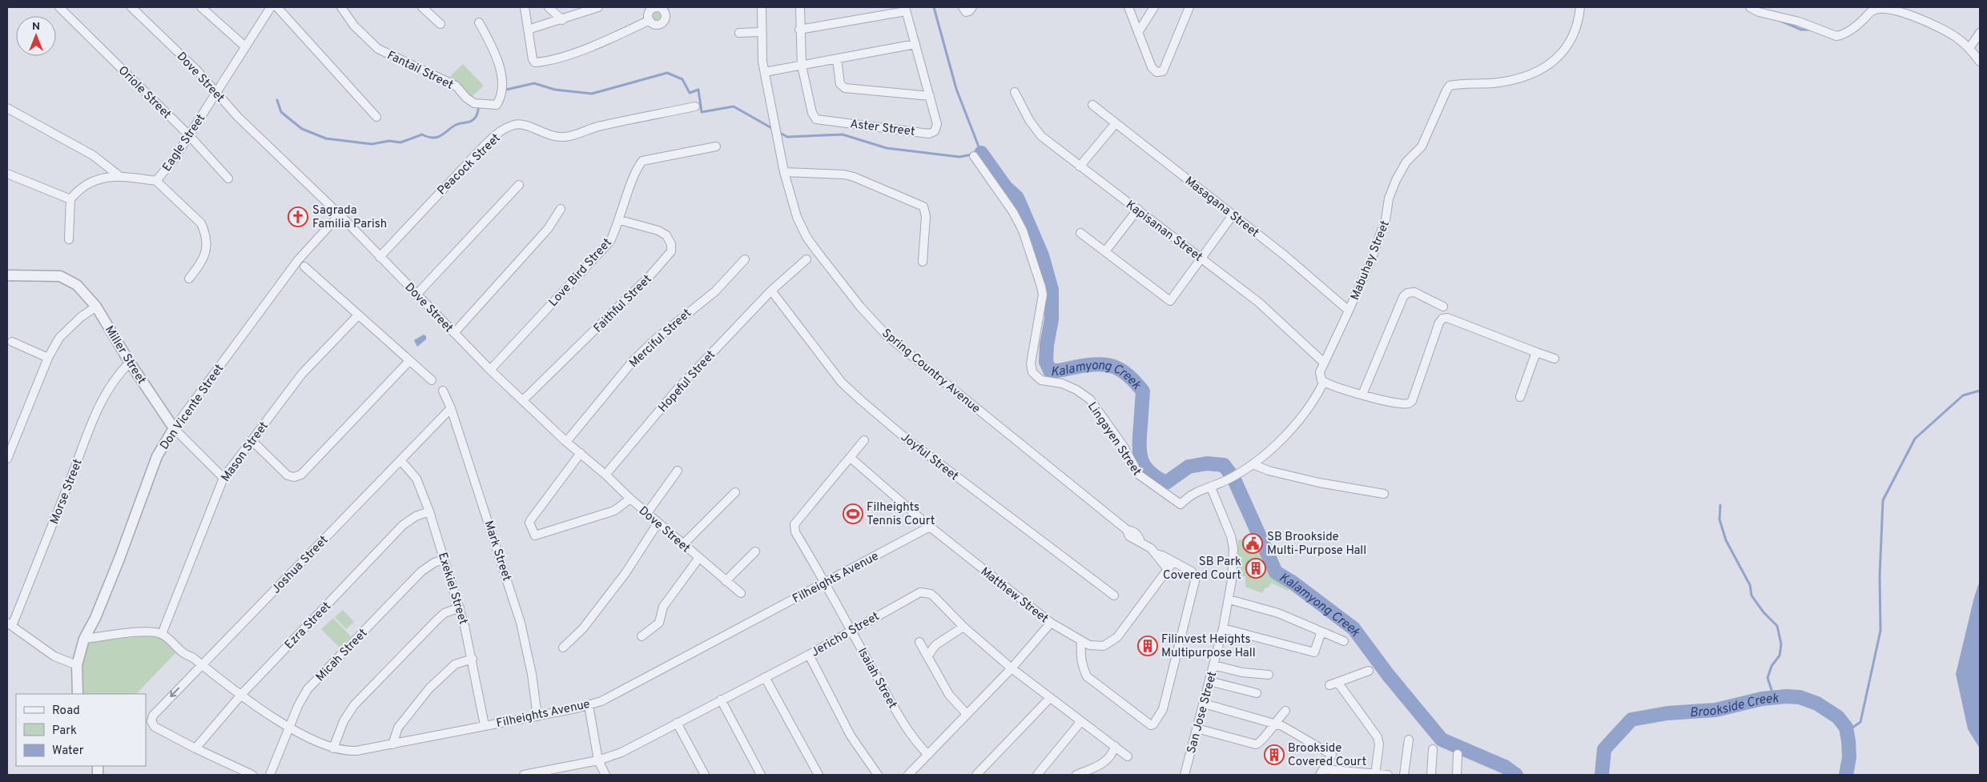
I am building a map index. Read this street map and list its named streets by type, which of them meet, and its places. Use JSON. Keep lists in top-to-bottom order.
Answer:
{
  "streets": {
    "street": [
      "Fantail Street",
      "Dove Street",
      "Oriole Street",
      "Aster Street",
      "Eagle Street",
      "Peacock Street",
      "Masagana Street",
      "Kapisanan Street",
      "Mabuhay Street",
      "Love Bird Street",
      "Faithful Street",
      "Merciful Street",
      "Miller Street",
      "Spring Country Avenue",
      "Hopeful Street",
      "Don Vicente Street",
      "Lingayen Street",
      "Mason Street",
      "Joyful Street",
      "Morse Street",
      "Mark Street",
      "Joshua Street",
      "Filheights Avenue",
      "Exekiel Street",
      "Matthew Street",
      "Ezra Street",
      "Jericho Street",
      "Micah Street",
      "Isaiah Street",
      "San Jose Street"
    ]
  },
  "crossings": [
    ["Dove Street", "Eagle Street"],
    ["Dove Street", "Peacock Street"],
    ["Dove Street", "Love Bird Street"],
    ["Dove Street", "Faithful Street"],
    ["Dove Street", "Merciful Street"],
    ["Dove Street", "Hopeful Street"],
    ["Dove Street", "Don Vicente Street"],
    ["Oriole Street", "Eagle Street"],
    ["Masagana Street", "Mabuhay Street"],
    ["Kapisanan Street", "Mabuhay Street"],
    ["Mabuhay Street", "Lingayen Street"],
    ["Mabuhay Street", "San Jose Street"],
    ["Love Bird Street", "Faithful Street"],
    ["Miller Street", "Don Vicente Street"],
    ["Miller Street", "Mason Street"],
    ["Miller Street", "Morse Street"],
    ["Spring Country Avenue", "Matthew Street"],
    ["Hopeful Street", "Joyful Street"],
    ["Lingayen Street", "San Jose Street"],
    ["Mason Street", "Filheights Avenue"],
    ["Mark Street", "Joshua Street"],
    ["Mark Street", "Filheights Avenue"],
    ["Joshua Street", "Filheights Avenue"],
    ["Joshua Street", "Exekiel Street"],
    ["Joshua Street", "Ezra Street"],
    ["Filheights Avenue", "Exekiel Street"],
    ["Filheights Avenue", "Matthew Street"],
    ["Filheights Avenue", "Ezra Street"],
    ["Filheights Avenue", "Micah Street"],
    ["Filheights Avenue", "Isaiah Street"],
    ["Exekiel Street", "Ezra Street"],
    ["Exekiel Street", "Micah Street"],
    ["Matthew Street", "Isaiah Street"],
    ["Jericho Street", "Isaiah Street"]
  ],
  "water": ["Kalamyong Creek", "Brookside Creek"],
  "places": {
    "church": ["Sagrada Familia Parish"],
    "sports": ["Filheights Tennis Court"],
    "public building": ["SB Brookside Multi-Purpose Hall"],
    "building": ["SB Park Covered Court", "Filinvest Heights Multipurpose Hall", "Brookside Covered Court"]
  },
  "legend": ["Road", "Park", "Water"],
  "north": "top"
}
